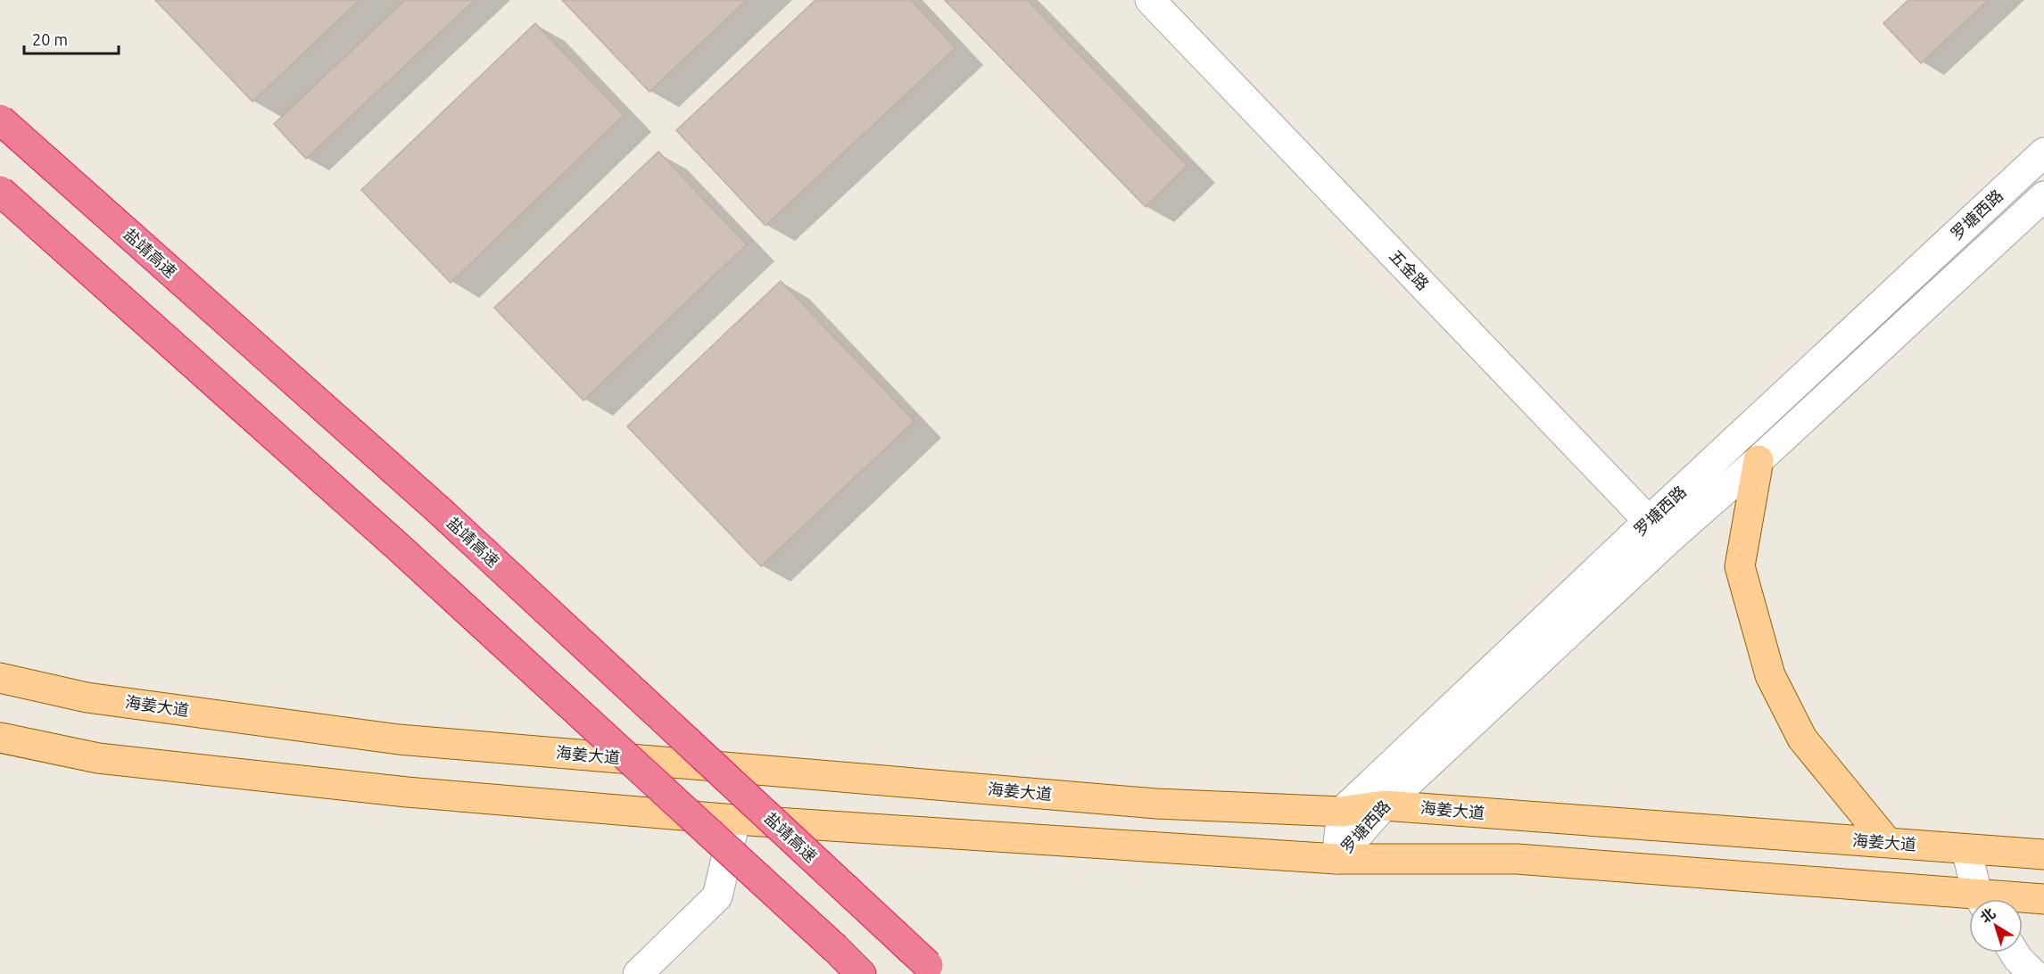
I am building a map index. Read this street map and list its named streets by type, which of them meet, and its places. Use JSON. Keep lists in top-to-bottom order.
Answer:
{
  "streets": {
    "highway": ["盐靖高速"],
    "main road": ["海姜大道"],
    "street": ["罗塘西路", "五金路"]
  },
  "crossings": [
    ["罗塘西路", "五金路"],
    ["罗塘西路", "海姜大道"]
  ],
  "scale_bar": "20 m",
  "north": "top left"
}
